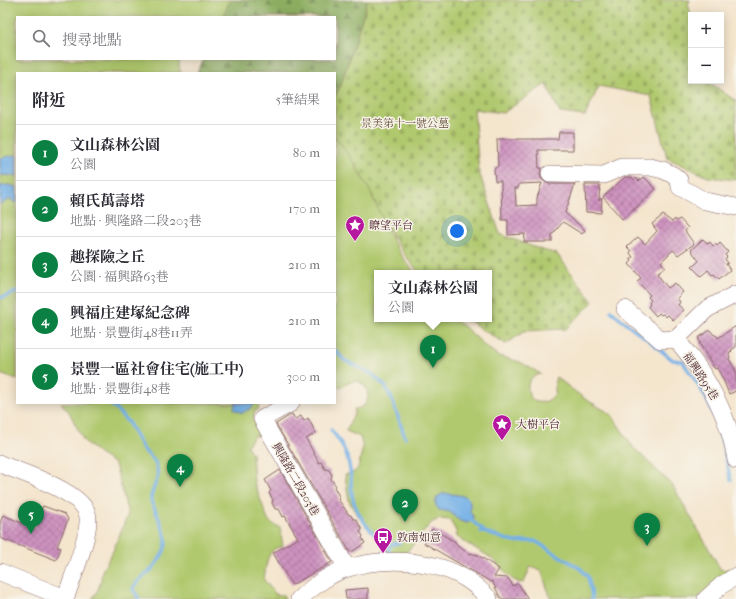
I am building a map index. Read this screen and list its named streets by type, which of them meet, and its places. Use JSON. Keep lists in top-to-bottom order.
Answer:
{
  "streets": {
    "street": ["福興路95巷", "興隆路二段203巷"]
  },
  "parks": ["景美第十一號公墓"],
  "places": {
    "place": ["瞭望平台", "大樹平台"],
    "bus stop": ["敦南如意"]
  },
  "page": {
    "map_buttons": ["+", "−"],
    "search": "搜尋地點",
    "heading": ["附近", "5筆結果"],
    "list": [
      {
        "mark": "1",
        "name": "文山森林公園",
        "note": "公園",
        "value": "80 m"
      },
      {
        "mark": "2",
        "name": "賴氏萬壽塔",
        "note": "地點 · 興隆路二段203巷",
        "value": "170 m"
      },
      {
        "mark": "3",
        "name": "趣探險之丘",
        "note": "公園 · 福興路63巷",
        "value": "210 m"
      },
      {
        "mark": "4",
        "name": "興福庄建塚紀念碑",
        "note": "地點 · 景豐街48巷11弄",
        "value": "210 m"
      },
      {
        "mark": "5",
        "name": "景豐一區社會住宅(施工中)",
        "note": "地點 · 景豐街48巷",
        "value": "300 m"
      }
    ],
    "popup": ["文山森林公園", "公園"],
    "pins": [
      "1",
      "4",
      "2",
      "5",
      "3"
    ]
  }
}
